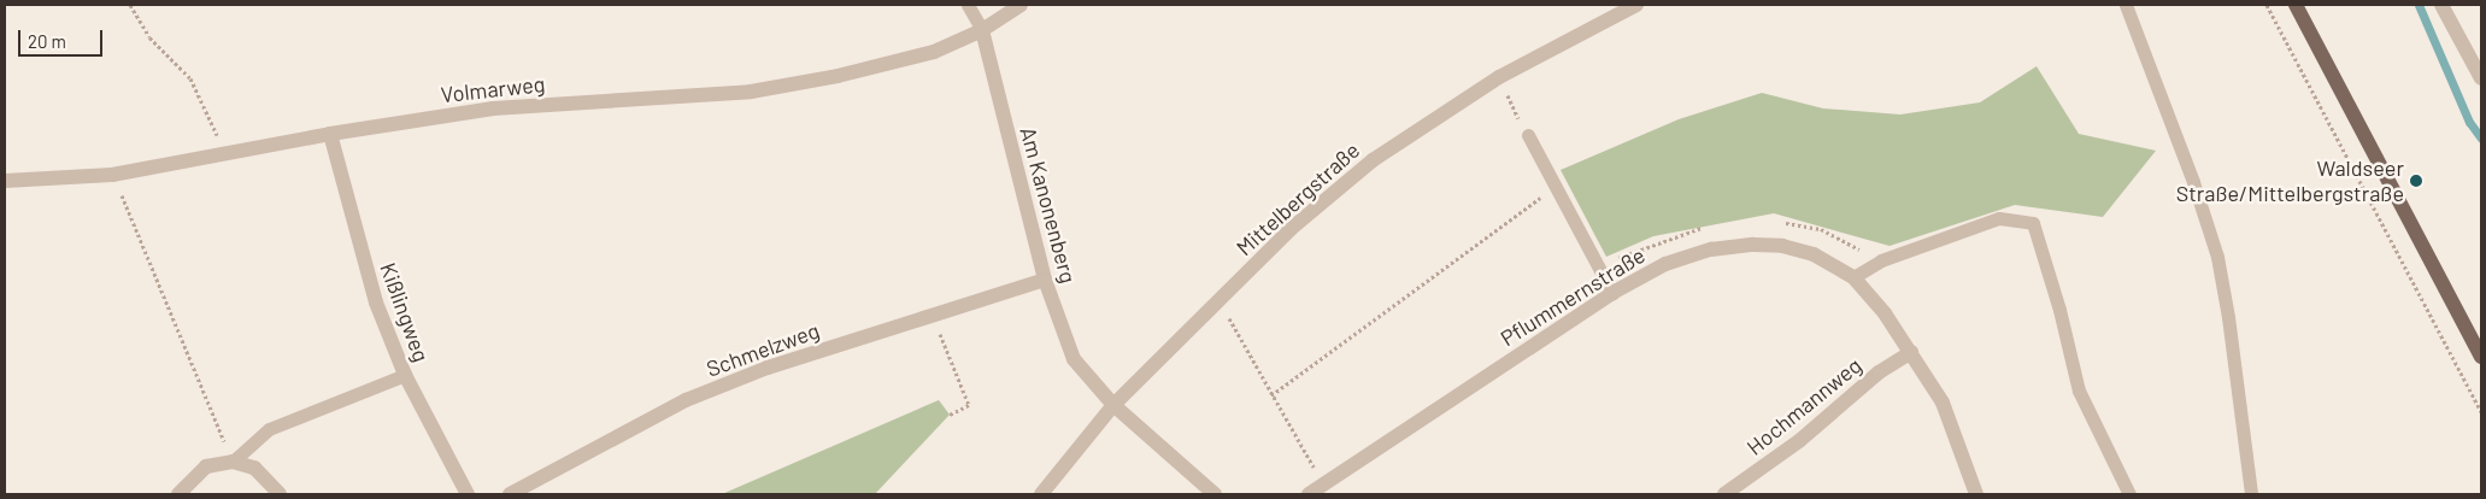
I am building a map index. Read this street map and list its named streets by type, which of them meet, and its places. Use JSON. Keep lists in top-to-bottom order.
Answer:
{
  "streets": {
    "street": [
      "Volmarweg",
      "Mittelbergstraße",
      "Am Kanonenberg",
      "Pflummernstraße",
      "Kißlingweg",
      "Schmelzweg",
      "Hochmannweg"
    ]
  },
  "crossings": [
    ["Volmarweg", "Am Kanonenberg"],
    ["Volmarweg", "Kißlingweg"],
    ["Mittelbergstraße", "Am Kanonenberg"],
    ["Am Kanonenberg", "Schmelzweg"],
    ["Pflummernstraße", "Hochmannweg"]
  ],
  "places": ["Waldseer Straße/Mittelbergstraße"],
  "scale_bar": "20 m"
}
